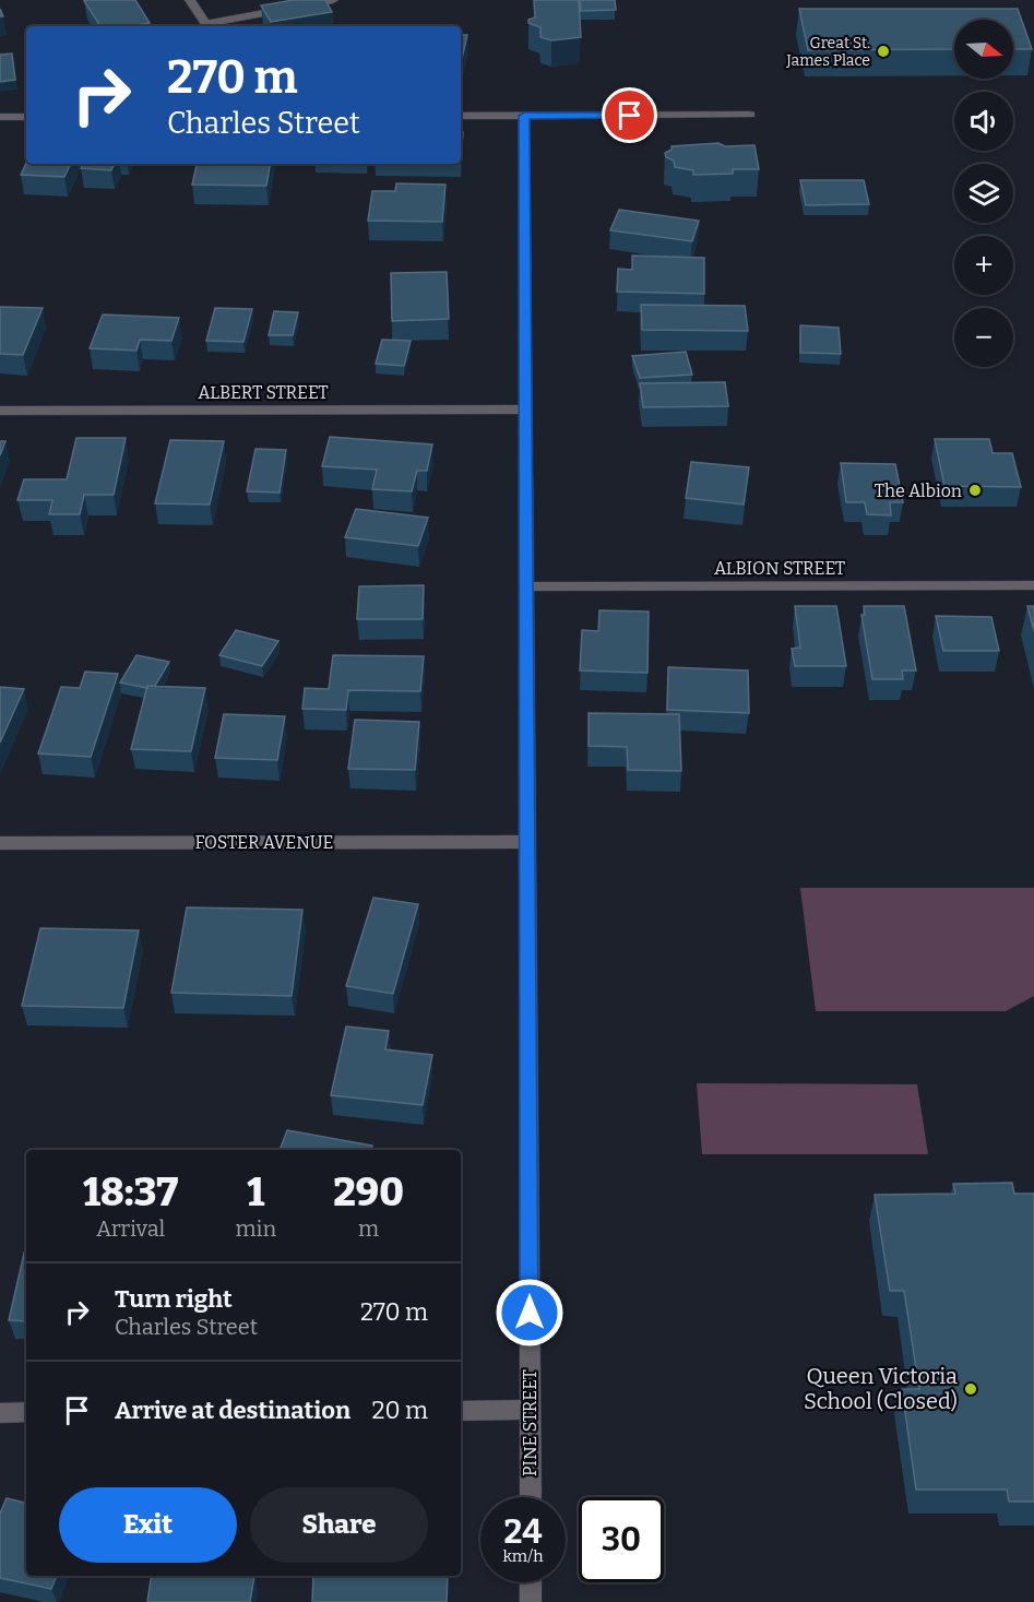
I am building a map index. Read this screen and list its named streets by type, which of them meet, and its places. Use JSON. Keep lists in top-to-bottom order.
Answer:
{
  "streets": {
    "street": [
      "ALBERT STREET",
      "ALBION STREET",
      "FOSTER AVENUE",
      "PINE STREET"
    ]
  },
  "crossings": [
    ["ALBERT STREET", "PINE STREET"],
    ["ALBION STREET", "PINE STREET"],
    ["FOSTER AVENUE", "PINE STREET"]
  ],
  "places": ["Great St. James Place", "The Albion", "Queen Victoria School (Closed)"],
  "north": "right",
  "page": {
    "map_buttons": ["+", "−"],
    "turn": ["270 m", "Charles Street"],
    "eta": [
      "18:37",
      "Arrival",
      "1",
      "min",
      "290",
      "m"
    ],
    "list": [
      {
        "name": "Turn right",
        "note": "Charles Street",
        "value": "270 m"
      },
      {
        "name": "Arrive at destination",
        "value": "20 m"
      }
    ],
    "buttons": ["Exit", "Share"],
    "speed": "24 km/h",
    "limit": "30"
  }
}
